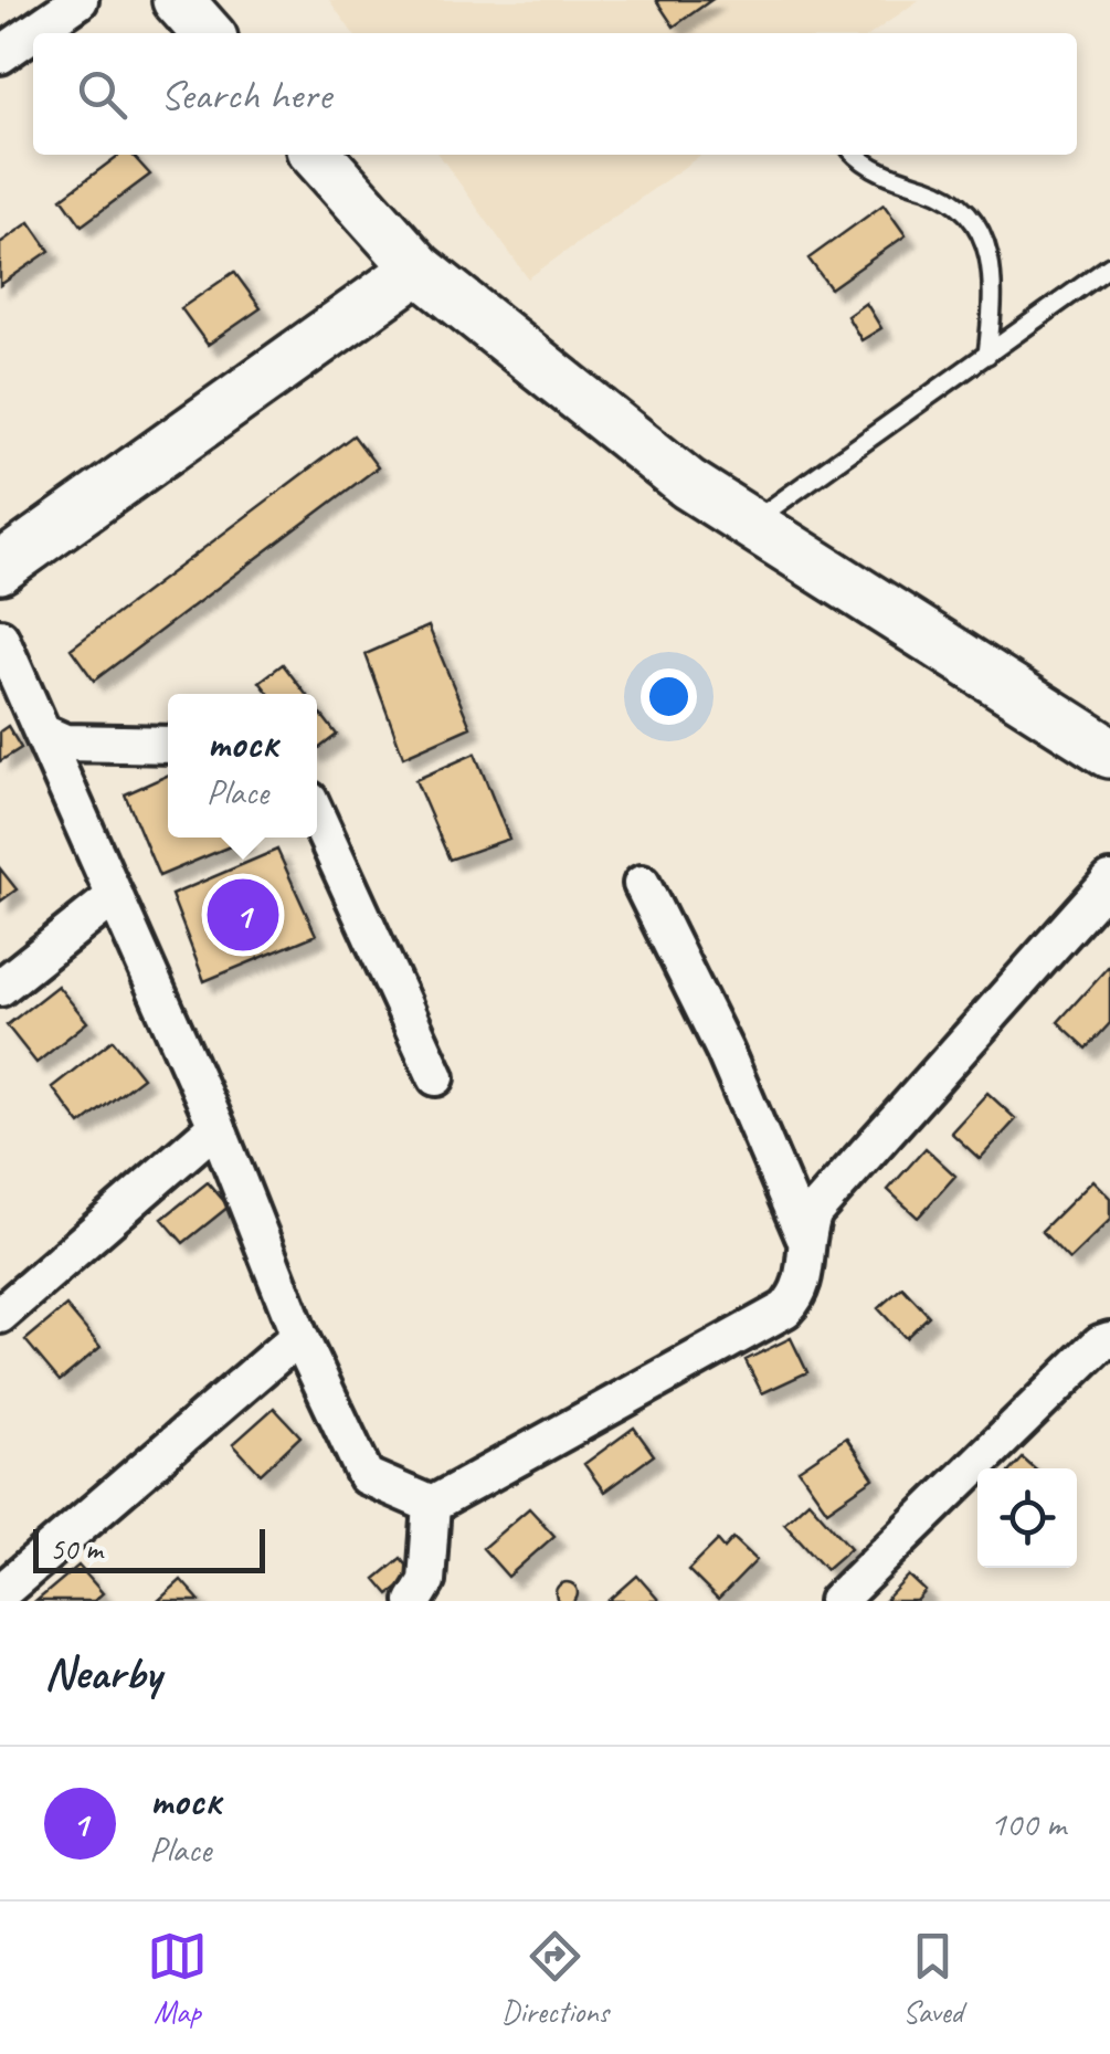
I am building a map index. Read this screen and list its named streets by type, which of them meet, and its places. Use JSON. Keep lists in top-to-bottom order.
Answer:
{
  "scale_bar": "50 m",
  "page": {
    "search": "Search here",
    "popup": ["тоск", "Place"],
    "pins": "1",
    "scale": "50 m",
    "heading": "Nearby",
    "list": [
      {
        "mark": "1",
        "name": "тоск",
        "note": "Place",
        "value": "100 m"
      }
    ],
    "nav": ["Map", "Directions", "Saved"]
  }
}
